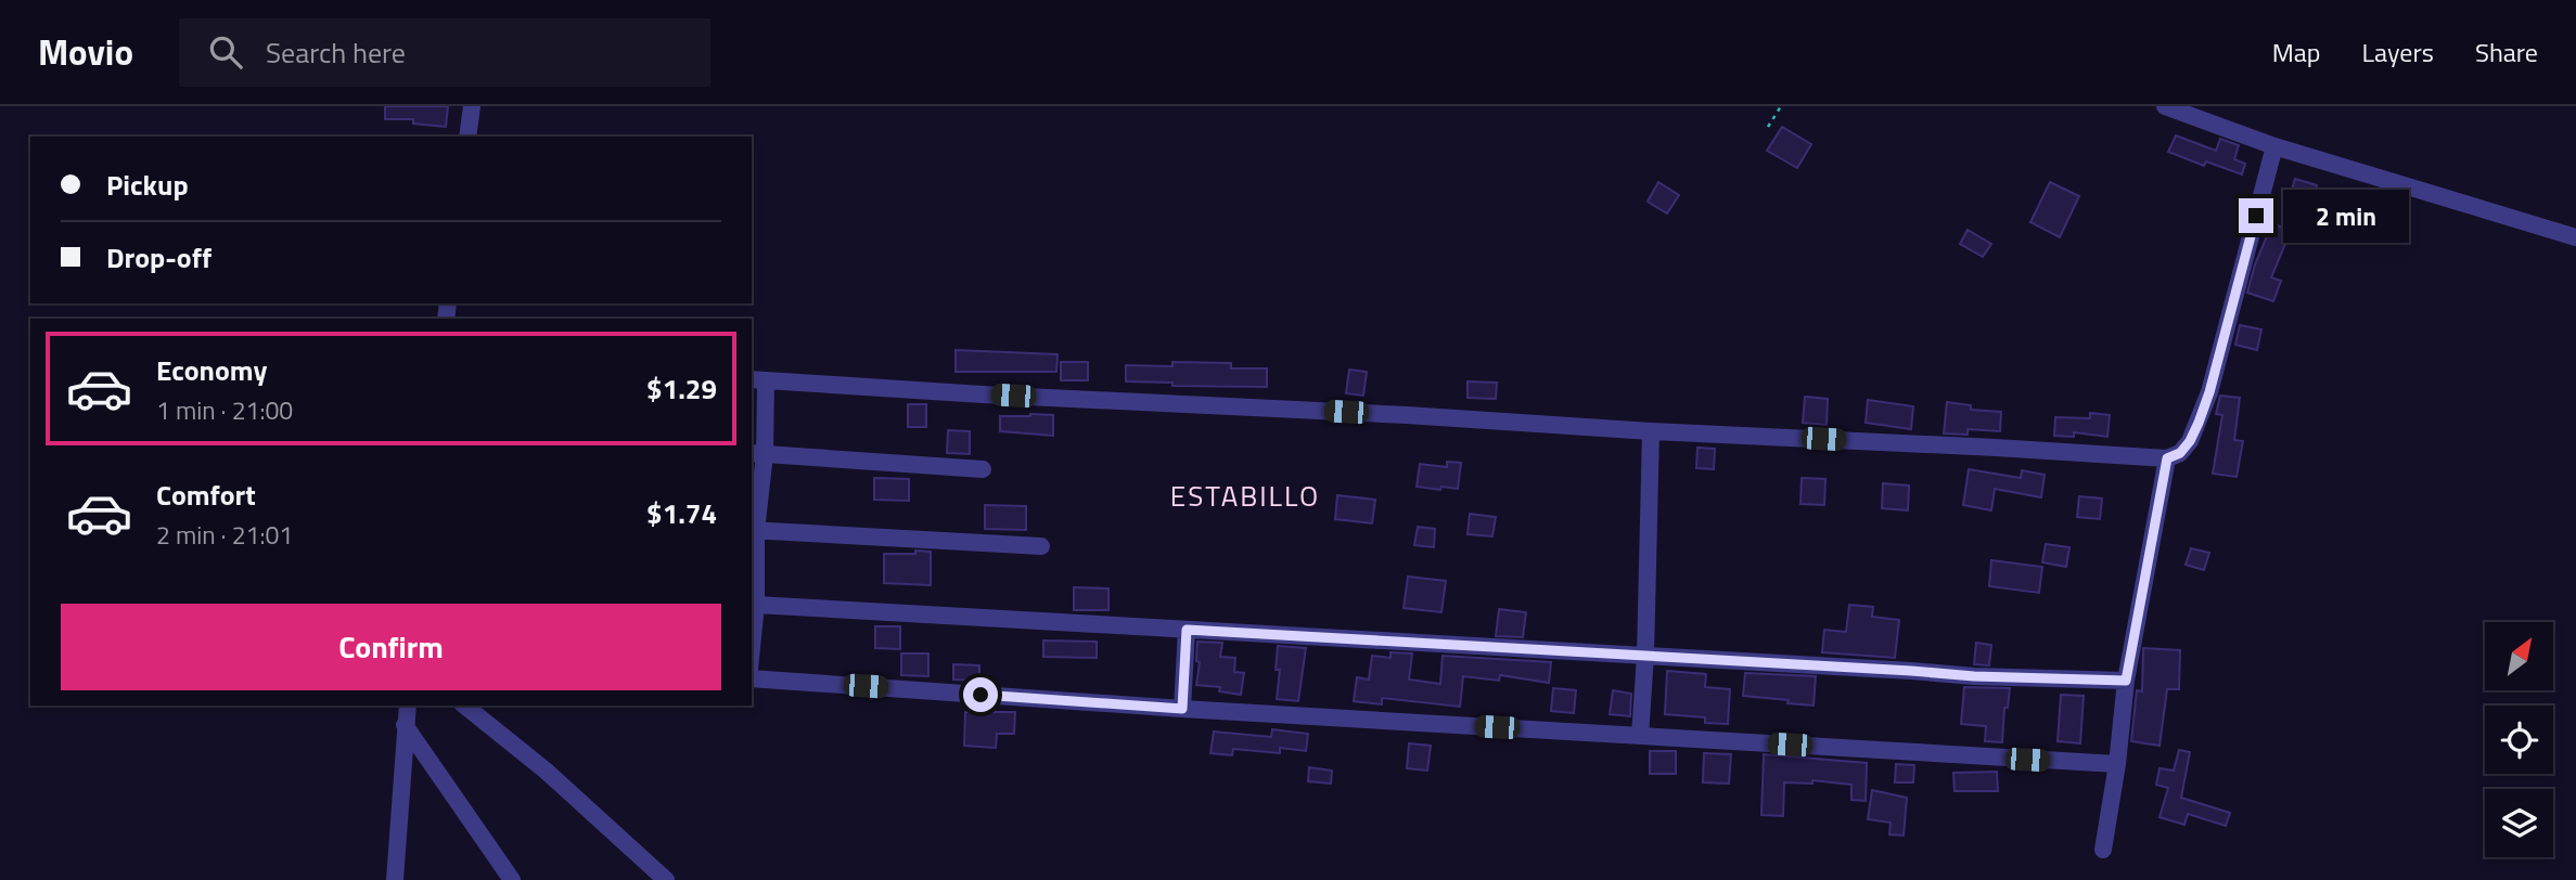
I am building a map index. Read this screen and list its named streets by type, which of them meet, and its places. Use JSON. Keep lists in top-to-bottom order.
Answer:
{
  "districts": ["ESTABILLO"],
  "north": "top right",
  "page": {
    "header": "Movio",
    "search": "Search here",
    "nav": ["Map", "Layers", "Share"],
    "banner": ["Pickup", "Drop-off"],
    "bubble": "2 min",
    "list": [
      {
        "name": "Economy",
        "note": "1 min · 21:00",
        "value": "$1.29"
      },
      {
        "name": "Comfort",
        "note": "2 min · 21:01",
        "value": "$1.74"
      }
    ],
    "buttons": "Confirm"
  }
}
